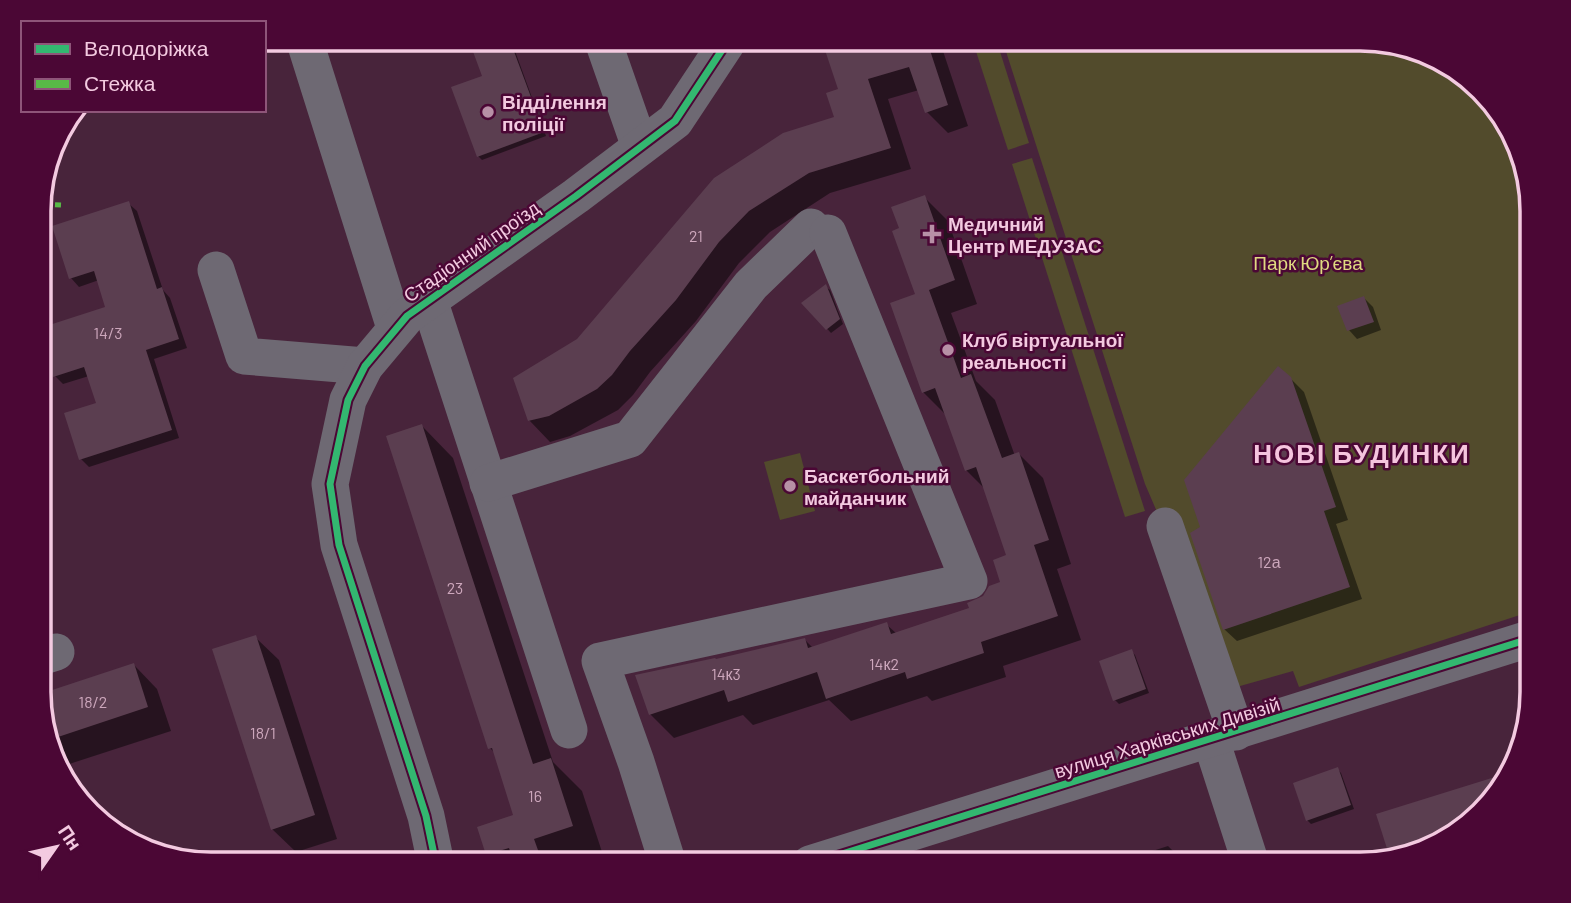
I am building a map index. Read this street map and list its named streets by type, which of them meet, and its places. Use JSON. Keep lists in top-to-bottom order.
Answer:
{
  "streets": {
    "street": ["Стадіонний проїзд", "вулиця Харківських Дивізій"]
  },
  "districts": ["НОВІ БУДИНКИ"],
  "parks": ["Парк Юр’єва"],
  "places": {
    "other": ["Відділення поліції", "Клуб віртуальної реальності", "Баскетбольний майданчик"],
    "health": ["Медичний Центр МЕДУЗАС"]
  },
  "house_numbers": [
    "21",
    "14/3",
    "12а",
    "23",
    "14к2",
    "14к3",
    "18/2",
    "18/1",
    "16"
  ],
  "legend": ["Велодоріжка", "Стежка"],
  "north": "top right"
}
